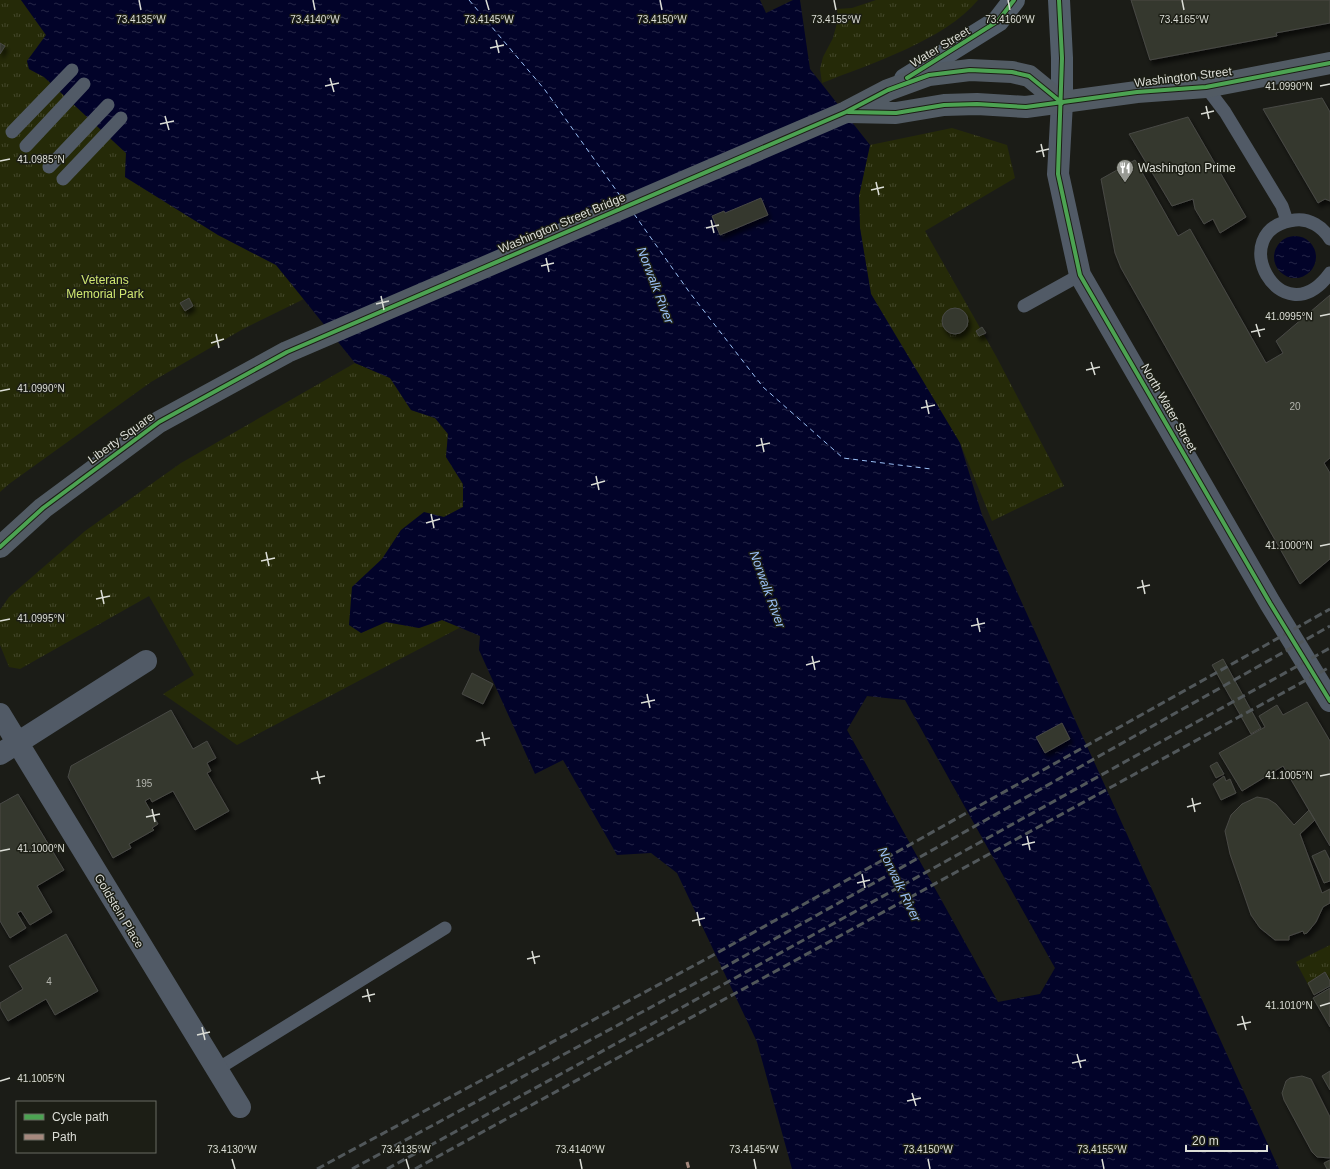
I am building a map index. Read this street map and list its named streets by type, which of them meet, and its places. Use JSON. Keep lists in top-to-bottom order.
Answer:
{
  "streets": {
    "main road": [
      "Water Street",
      "Washington Street",
      "Washington Street Bridge",
      "Liberty Square"
    ],
    "street": ["North Water Street", "Goldstein Place"]
  },
  "crossings": [
    ["Washington Street", "Washington Street Bridge"],
    ["Washington Street", "North Water Street"],
    ["Washington Street Bridge", "Liberty Square"]
  ],
  "water": ["Norwalk River"],
  "parks": ["Veterans Memorial Park"],
  "places": {
    "restaurant": ["Washington Prime"]
  },
  "house_numbers": ["20", "195", "4"],
  "legend": ["Cycle path", "Path"],
  "scale_bar": "20 m",
  "coordinates": [
    "73.4135°W",
    "73.4140°W",
    "73.4145°W",
    "73.4150°W",
    "73.4155°W",
    "73.4160°W",
    "73.4165°W",
    "41.0990°N",
    "41.0985°N",
    "41.0995°N",
    "41.1000°N",
    "41.1005°N",
    "41.1010°N",
    "73.4130°W"
  ]
}
